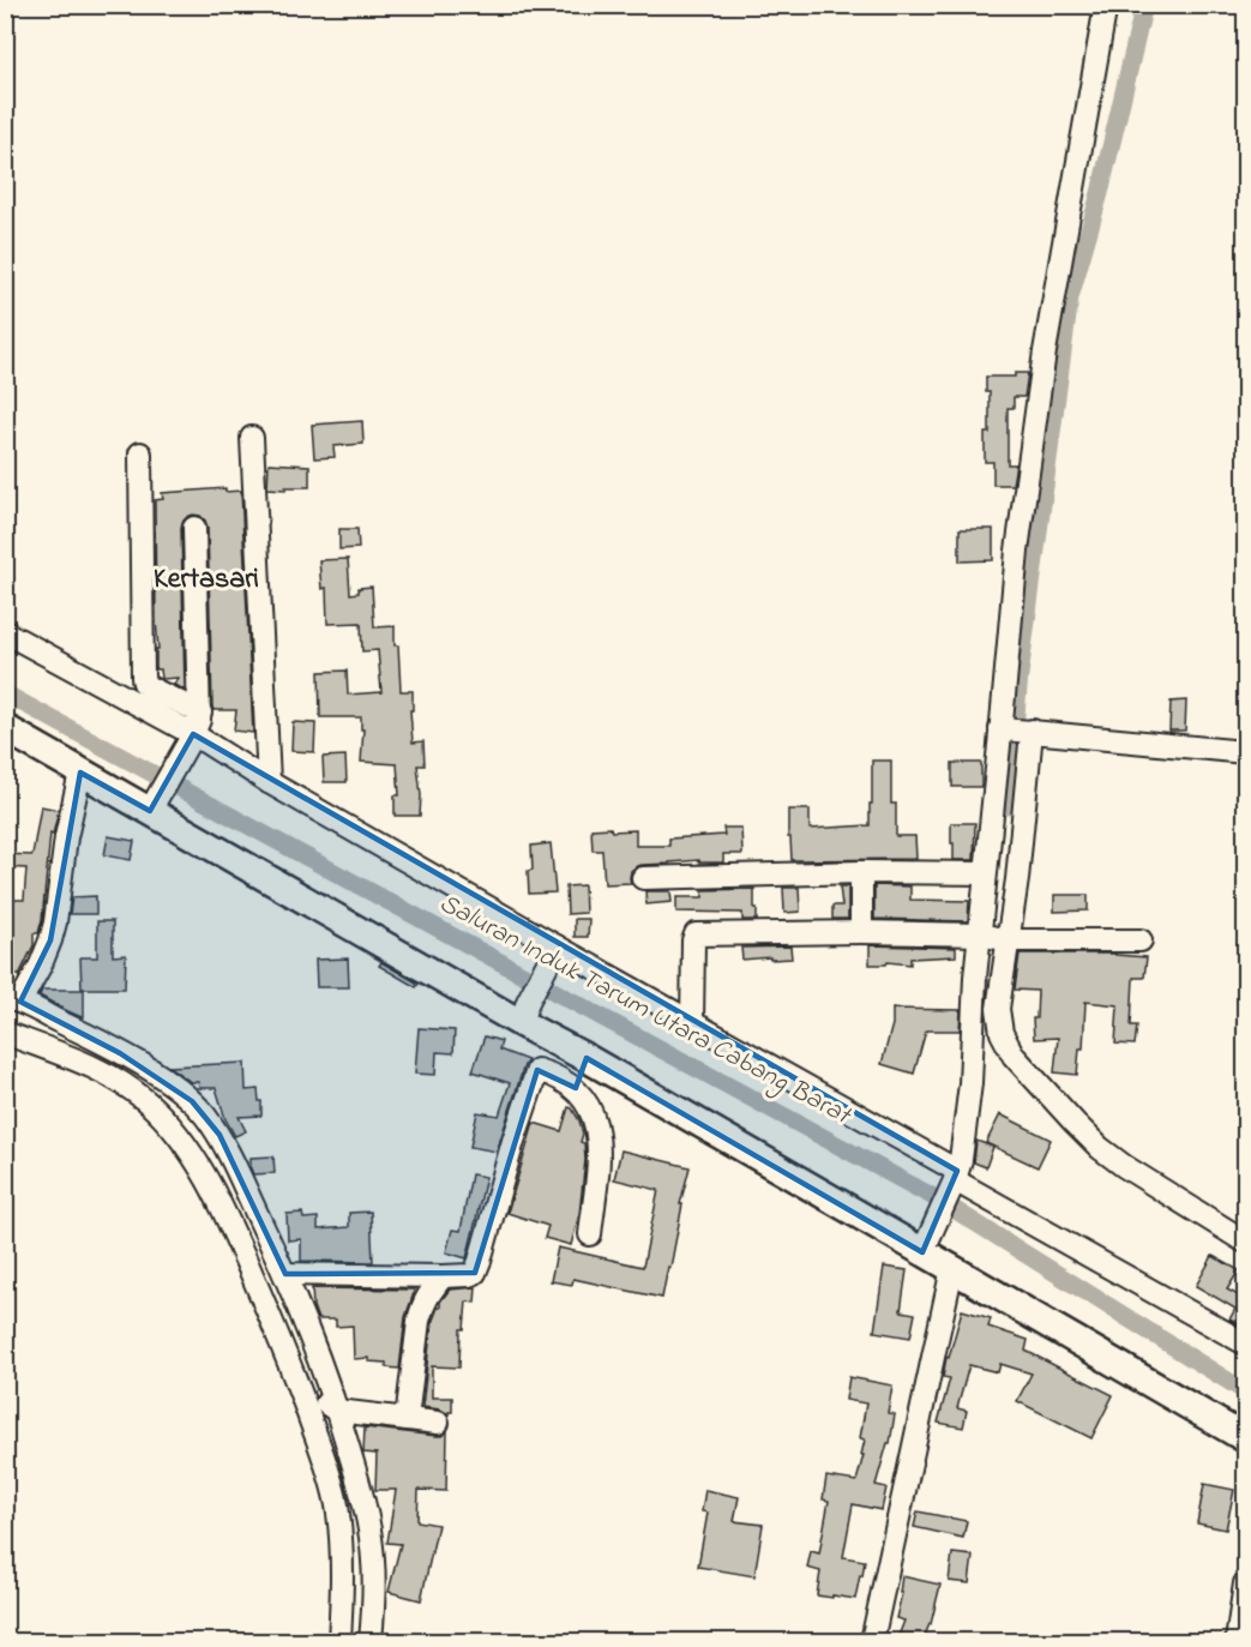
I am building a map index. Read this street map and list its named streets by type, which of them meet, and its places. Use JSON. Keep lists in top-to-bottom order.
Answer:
{
  "districts": ["Kertasari"],
  "water": ["Saluran Induk Tarum Utara Cabang Barat"]
}
